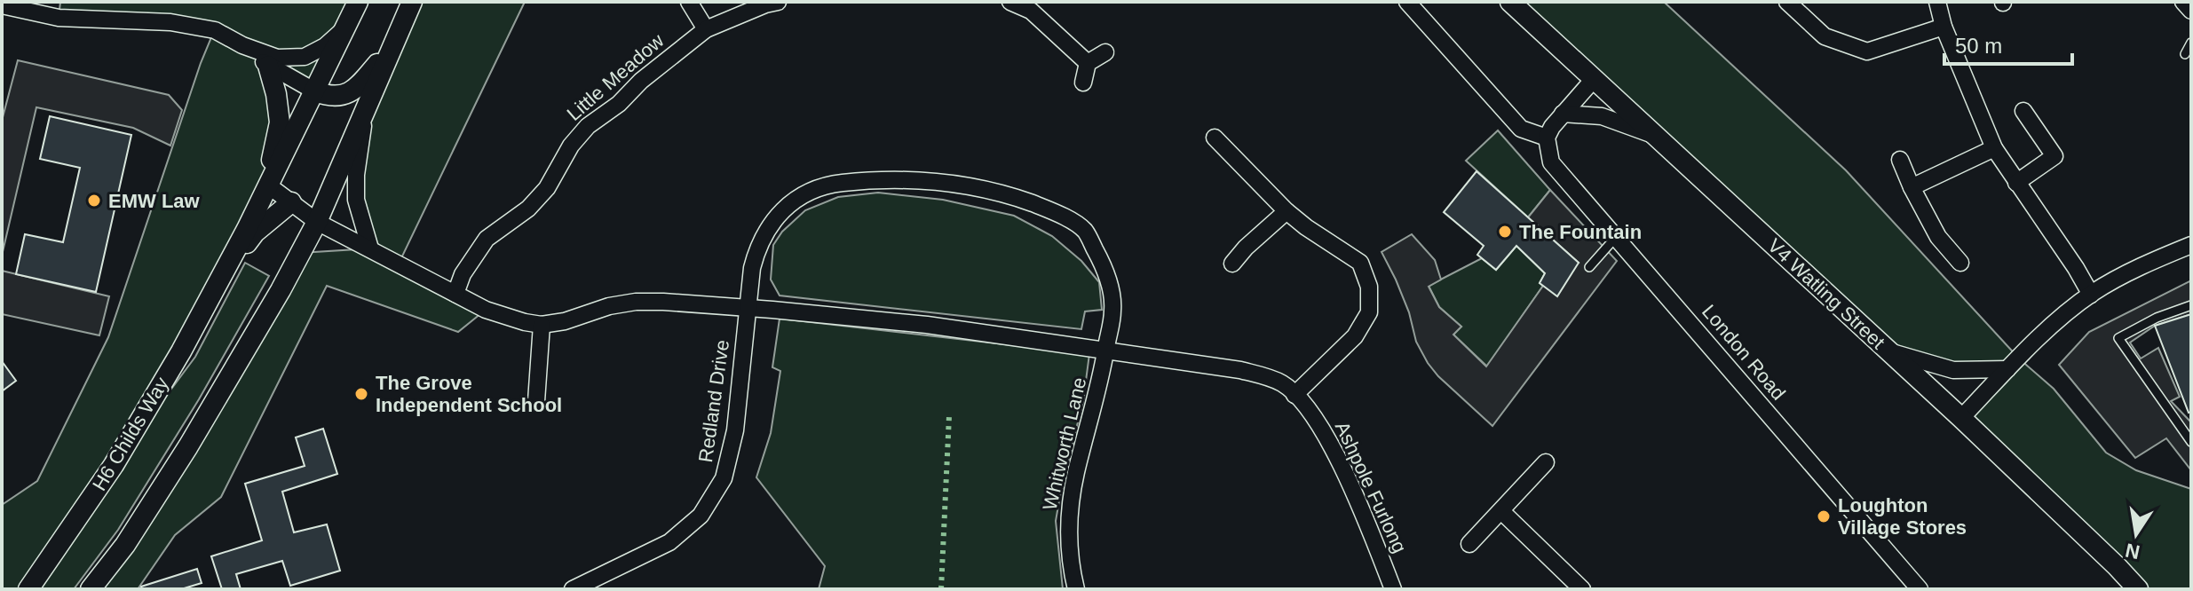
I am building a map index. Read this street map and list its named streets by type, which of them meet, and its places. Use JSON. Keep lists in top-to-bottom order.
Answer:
{
  "streets": {
    "street": [
      "Little Meadow",
      "V4 Watling Street",
      "London Road",
      "Redland Drive",
      "H6 Childs Way",
      "Whitworth Lane",
      "Ashpole Furlong"
    ]
  },
  "crossings": [
    ["Little Meadow", "Ashpole Furlong"],
    ["Redland Drive", "Ashpole Furlong"],
    ["Whitworth Lane", "Ashpole Furlong"]
  ],
  "places": [
    "EMW Law",
    "The Fountain",
    "The Grove Independent School",
    "Loughton Village Stores"
  ],
  "scale_bar": "50 m",
  "north": "bottom"
}
